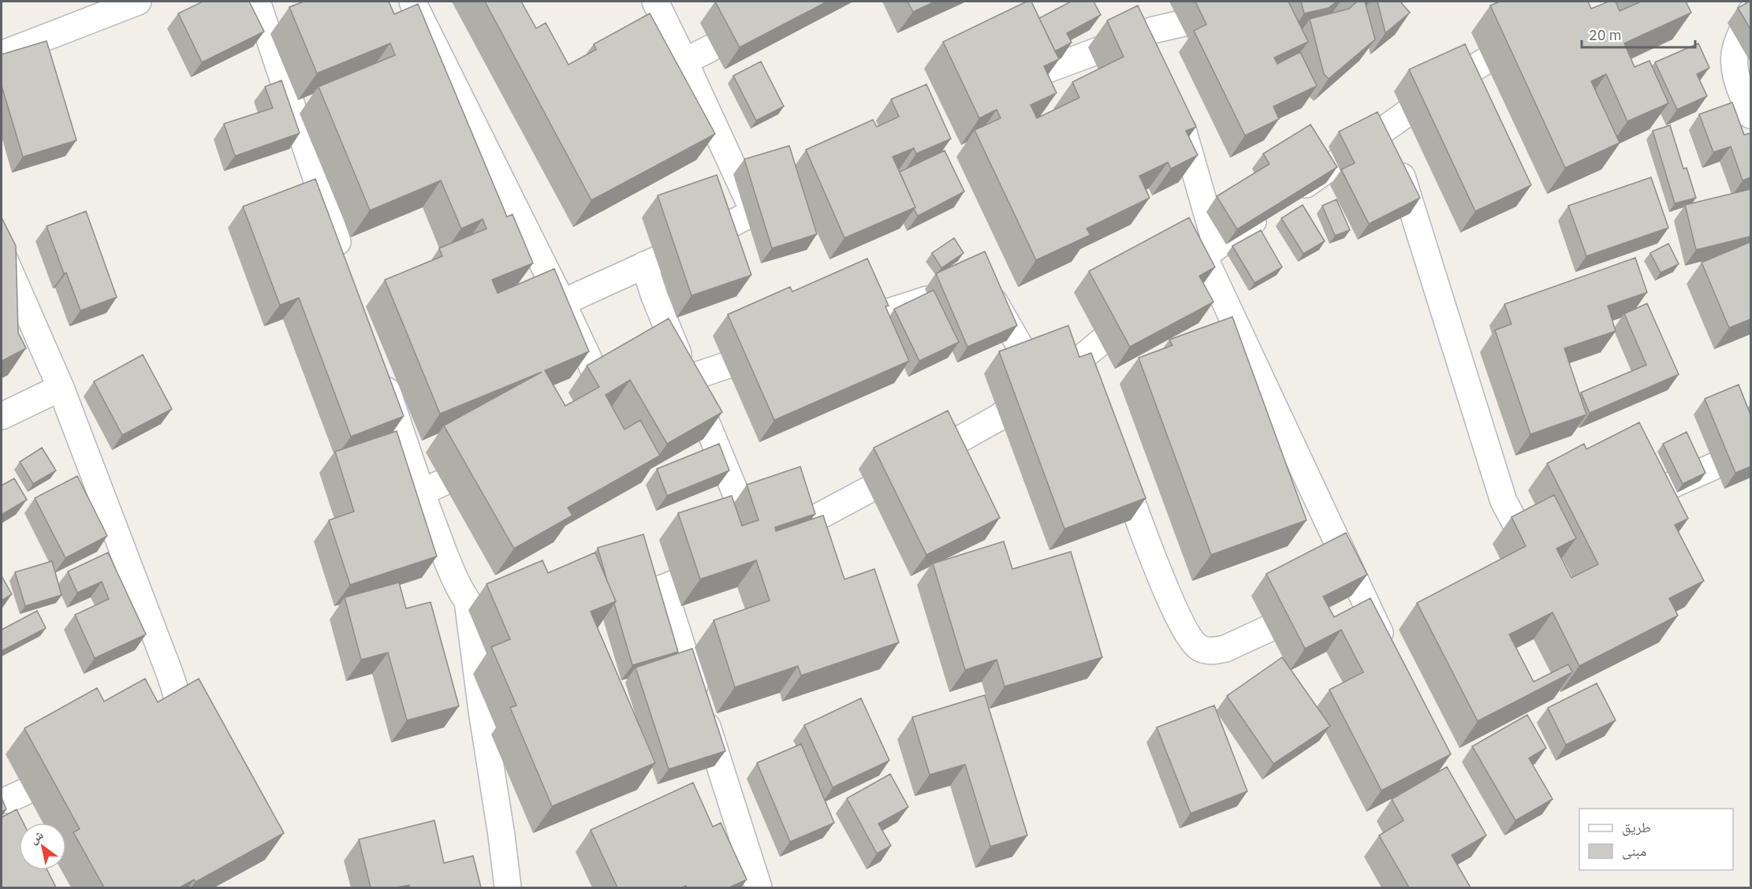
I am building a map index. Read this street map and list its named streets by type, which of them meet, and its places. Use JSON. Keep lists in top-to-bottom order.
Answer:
{
  "legend": ["طريق", "مبنى"],
  "scale_bar": "20 m",
  "north": "top left"
}
